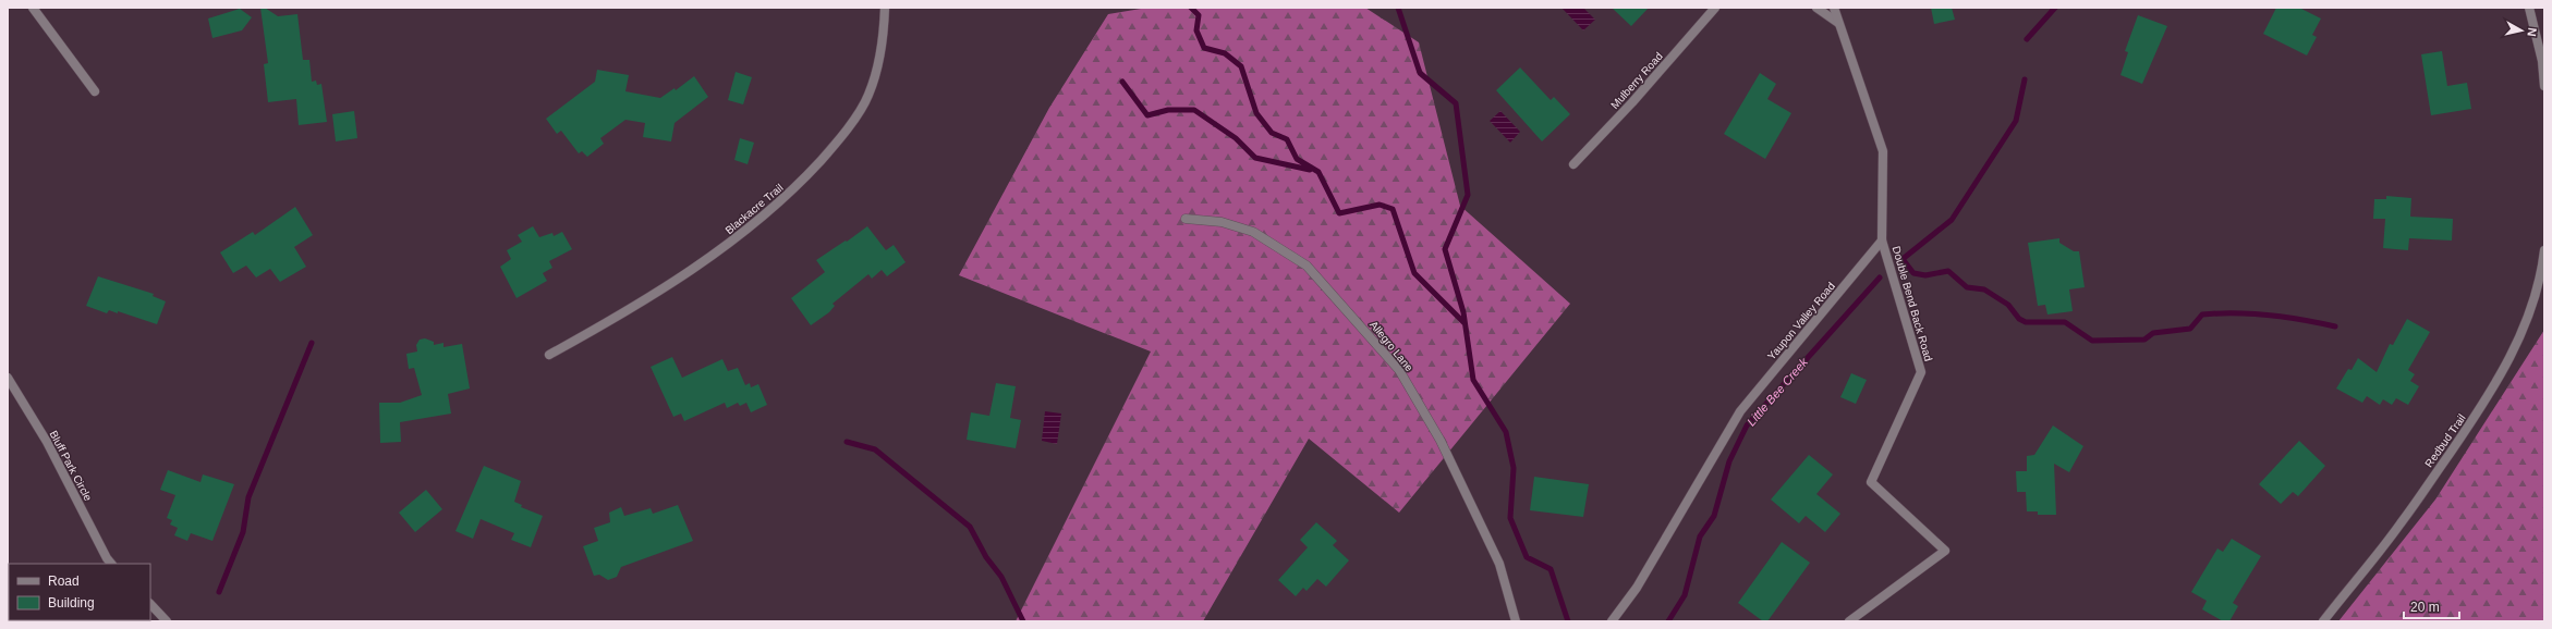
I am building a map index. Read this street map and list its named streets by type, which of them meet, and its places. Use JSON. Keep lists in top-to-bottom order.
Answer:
{
  "streets": {
    "street": [
      "Mulberry Road",
      "Blackacre Trail",
      "Double Bend Back Road",
      "Yaupon Valley Road",
      "Allegro Lane",
      "Redbud Trail",
      "Bluff Park Circle"
    ]
  },
  "crossings": [
    ["Double Bend Back Road", "Yaupon Valley Road"]
  ],
  "water": ["Little Bee Creek"],
  "legend": ["Road", "Building"],
  "scale_bar": "20 m",
  "north": "right"
}
